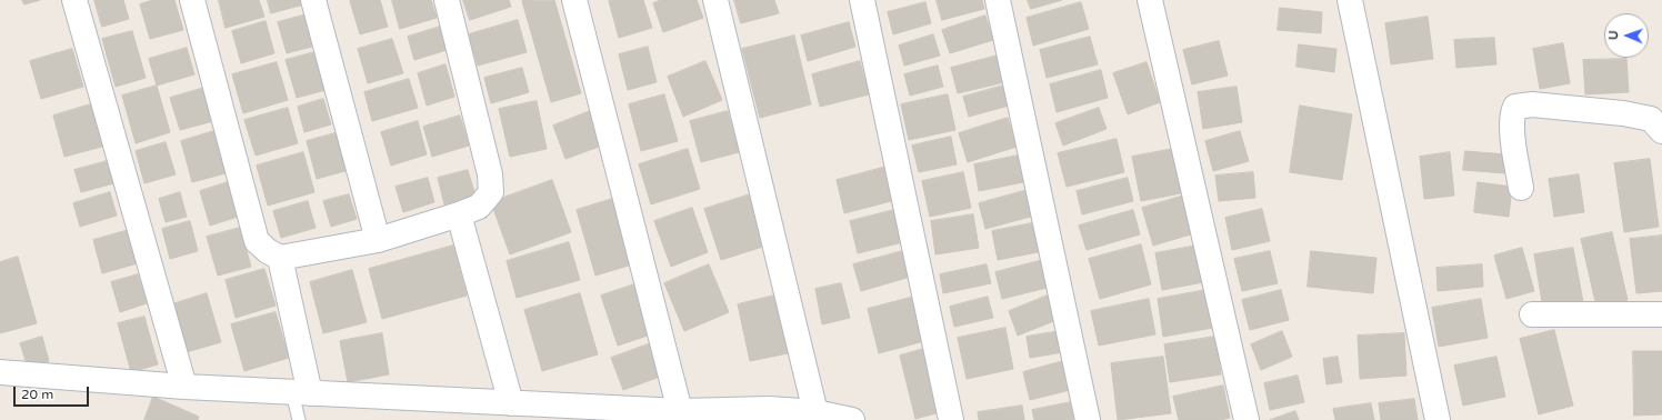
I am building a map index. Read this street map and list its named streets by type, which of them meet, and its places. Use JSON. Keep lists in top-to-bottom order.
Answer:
{
  "scale_bar": "20 m",
  "north": "left"
}
